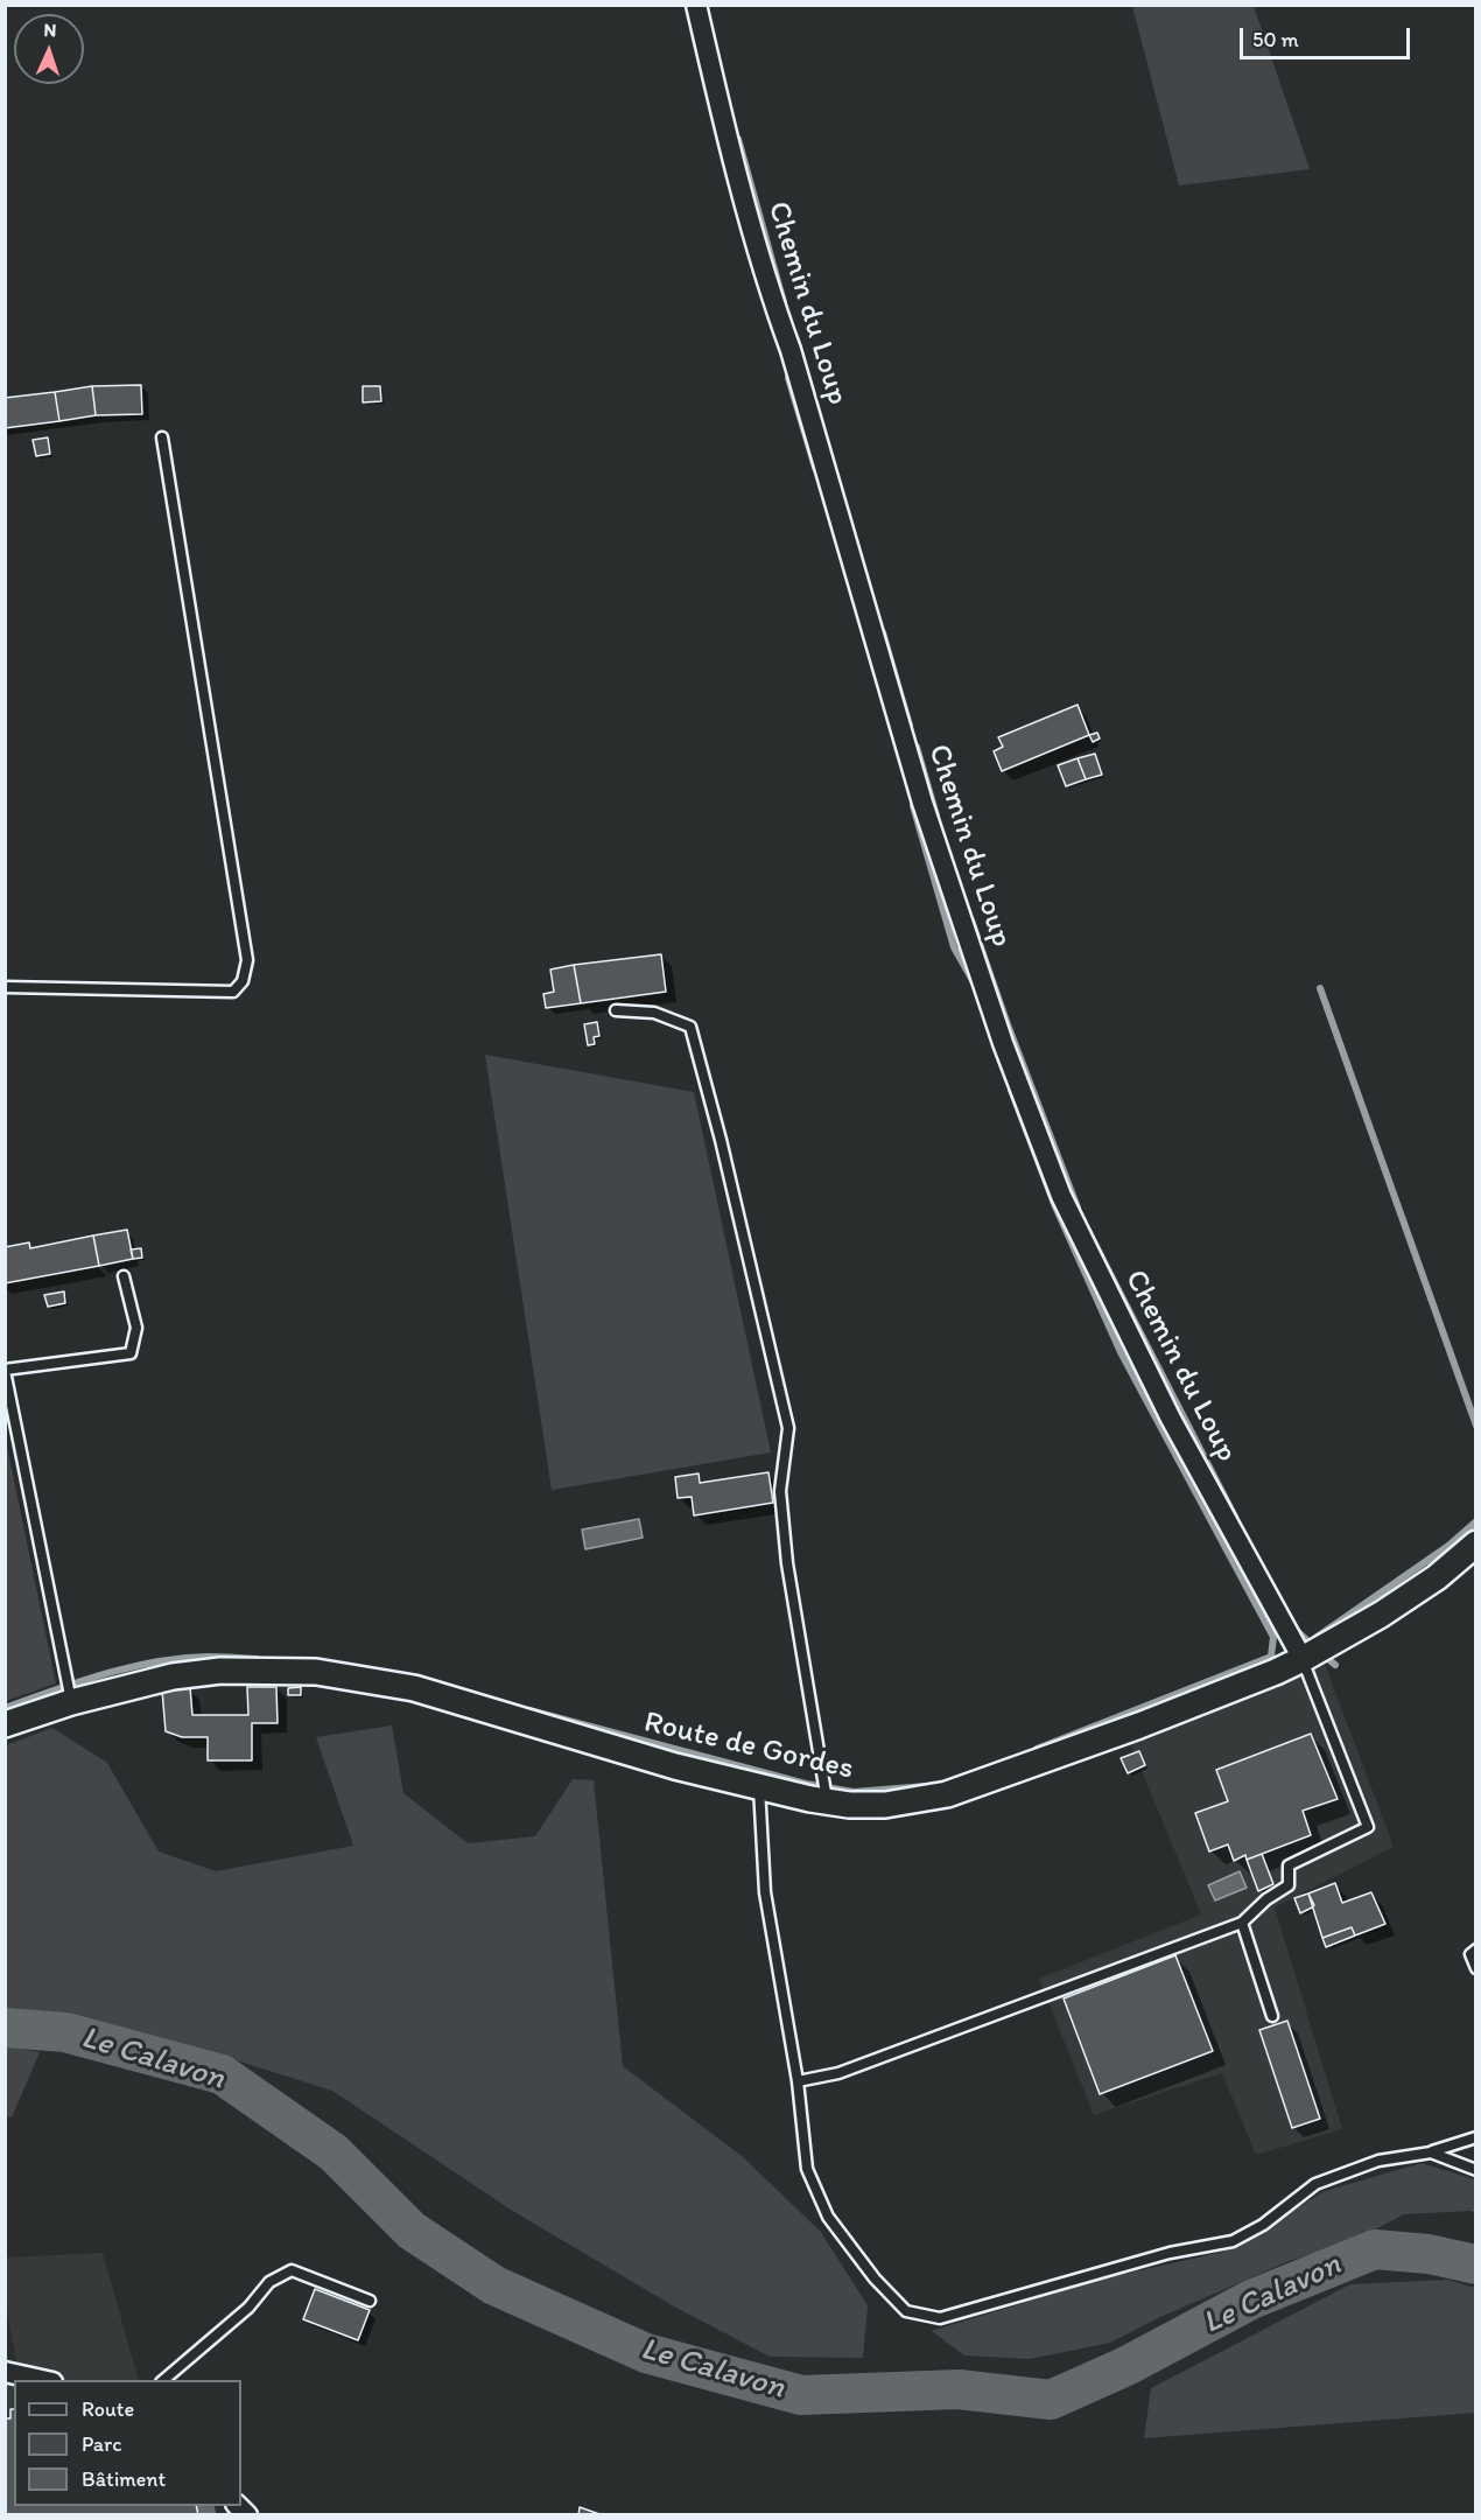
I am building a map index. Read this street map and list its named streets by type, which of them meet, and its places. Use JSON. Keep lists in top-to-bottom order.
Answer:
{
  "streets": {
    "street": ["Chemin du Loup", "Route de Gordes"]
  },
  "crossings": [
    ["Chemin du Loup", "Route de Gordes"]
  ],
  "water": ["Le Calavon"],
  "legend": ["Route", "Parc", "Bâtiment"],
  "scale_bar": "50 m",
  "north": "top"
}
